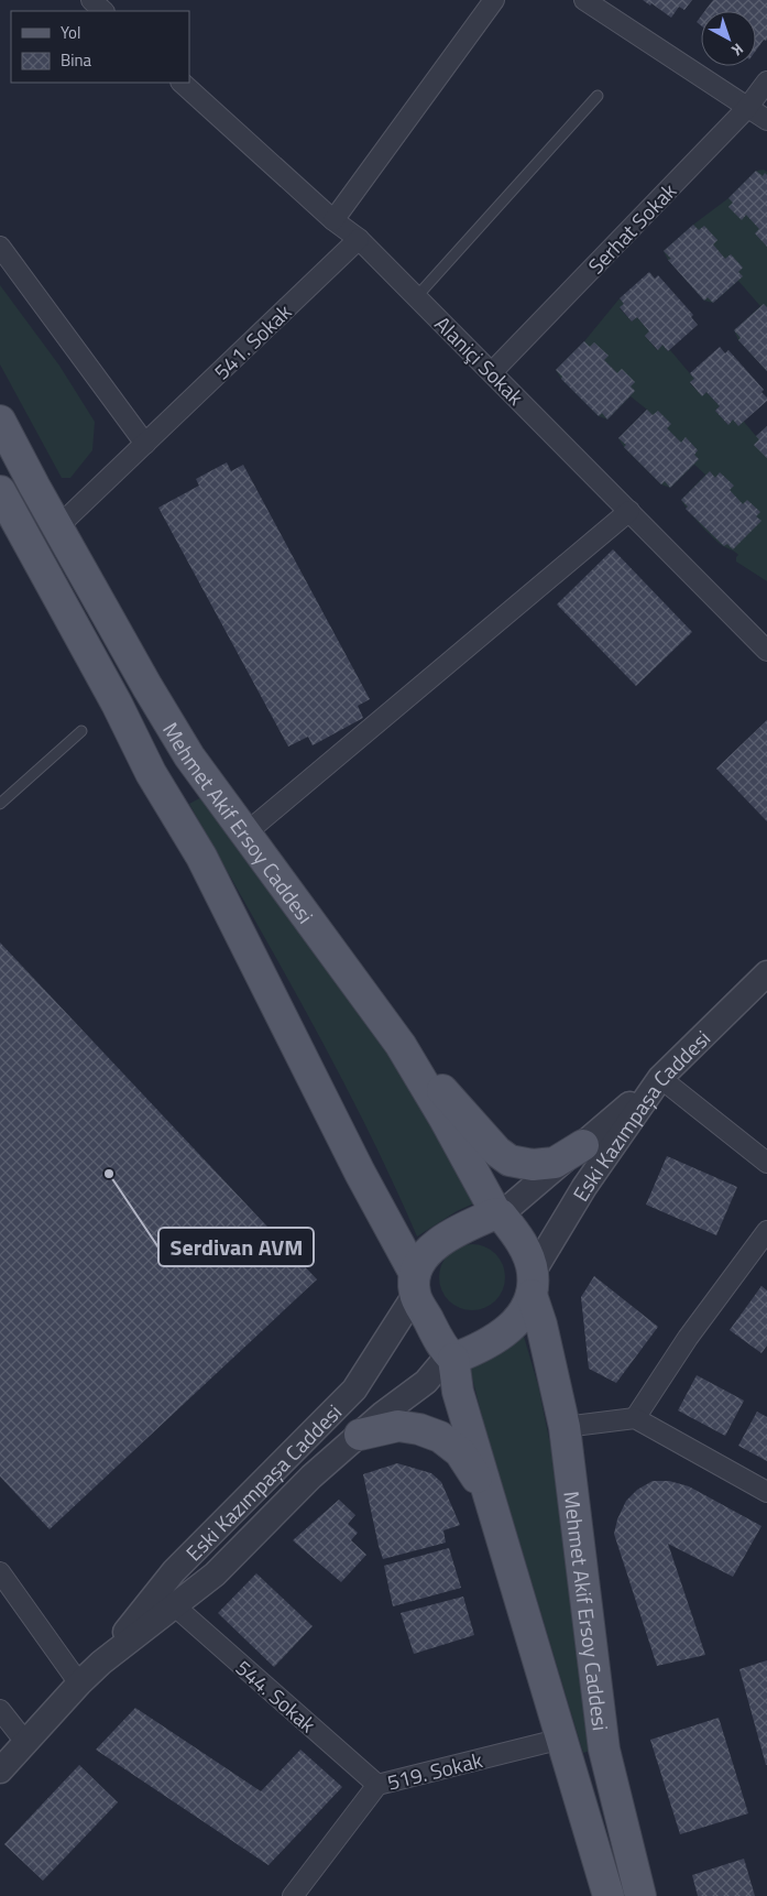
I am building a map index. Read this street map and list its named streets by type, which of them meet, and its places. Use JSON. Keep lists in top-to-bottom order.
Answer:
{
  "streets": {
    "main road": ["Mehmet Akif Ersoy Caddesi"],
    "street": [
      "Serhat Sokak",
      "541. Sokak",
      "Alaniçi Sokak",
      "Eski Kazımpaşa Caddesi",
      "544. Sokak",
      "519. Sokak"
    ]
  },
  "crossings": [
    ["Serhat Sokak", "Alaniçi Sokak"],
    ["541. Sokak", "Alaniçi Sokak"],
    ["541. Sokak", "Mehmet Akif Ersoy Caddesi"],
    ["Mehmet Akif Ersoy Caddesi", "Eski Kazımpaşa Caddesi"],
    ["Mehmet Akif Ersoy Caddesi", "519. Sokak"],
    ["Eski Kazımpaşa Caddesi", "544. Sokak"],
    ["544. Sokak", "519. Sokak"]
  ],
  "places": ["Serdivan AVM"],
  "legend": ["Yol", "Bina"],
  "north": "bottom right"
}
